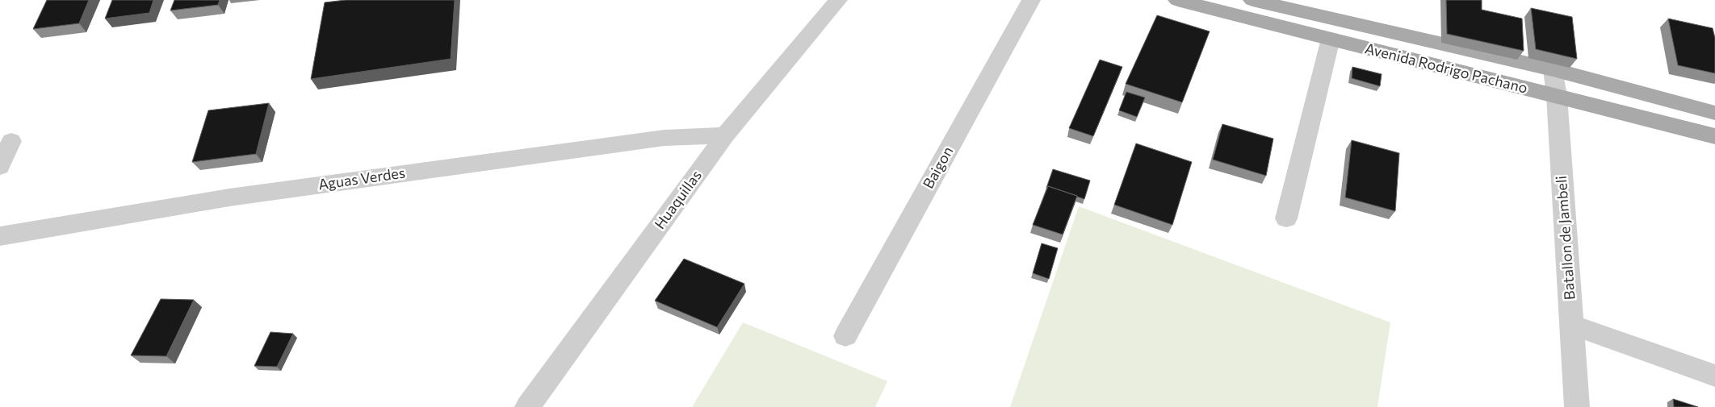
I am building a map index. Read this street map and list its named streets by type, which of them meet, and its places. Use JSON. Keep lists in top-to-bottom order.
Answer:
{
  "streets": {
    "main road": ["Avenida Rodrigo Pachano"],
    "street": [
      "Baigon",
      "Aguas Verdes",
      "Huaquillas",
      "Batallon de Jambeli"
    ]
  },
  "crossings": [
    ["Avenida Rodrigo Pachano", "Batallon de Jambeli"],
    ["Aguas Verdes", "Huaquillas"]
  ]
}
